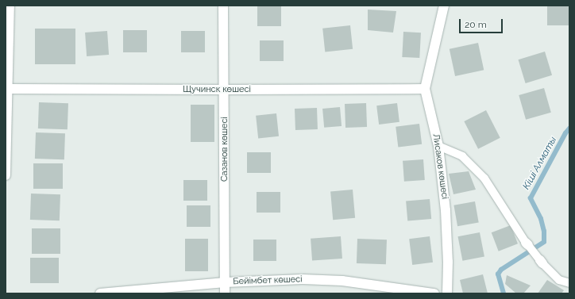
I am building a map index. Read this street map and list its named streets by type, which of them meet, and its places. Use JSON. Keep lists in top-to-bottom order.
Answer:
{
  "streets": {
    "street": [
      "Щучинск көшесі",
      "Сазанов көшесі",
      "Лисаков көшесі",
      "Бейімбет көшесі"
    ]
  },
  "crossings": [
    ["Щучинск көшесі", "Сазанов көшесі"],
    ["Щучинск көшесі", "Лисаков көшесі"],
    ["Сазанов көшесі", "Бейімбет көшесі"]
  ],
  "water": ["Кіші Алматы"],
  "scale_bar": "20 m"
}
